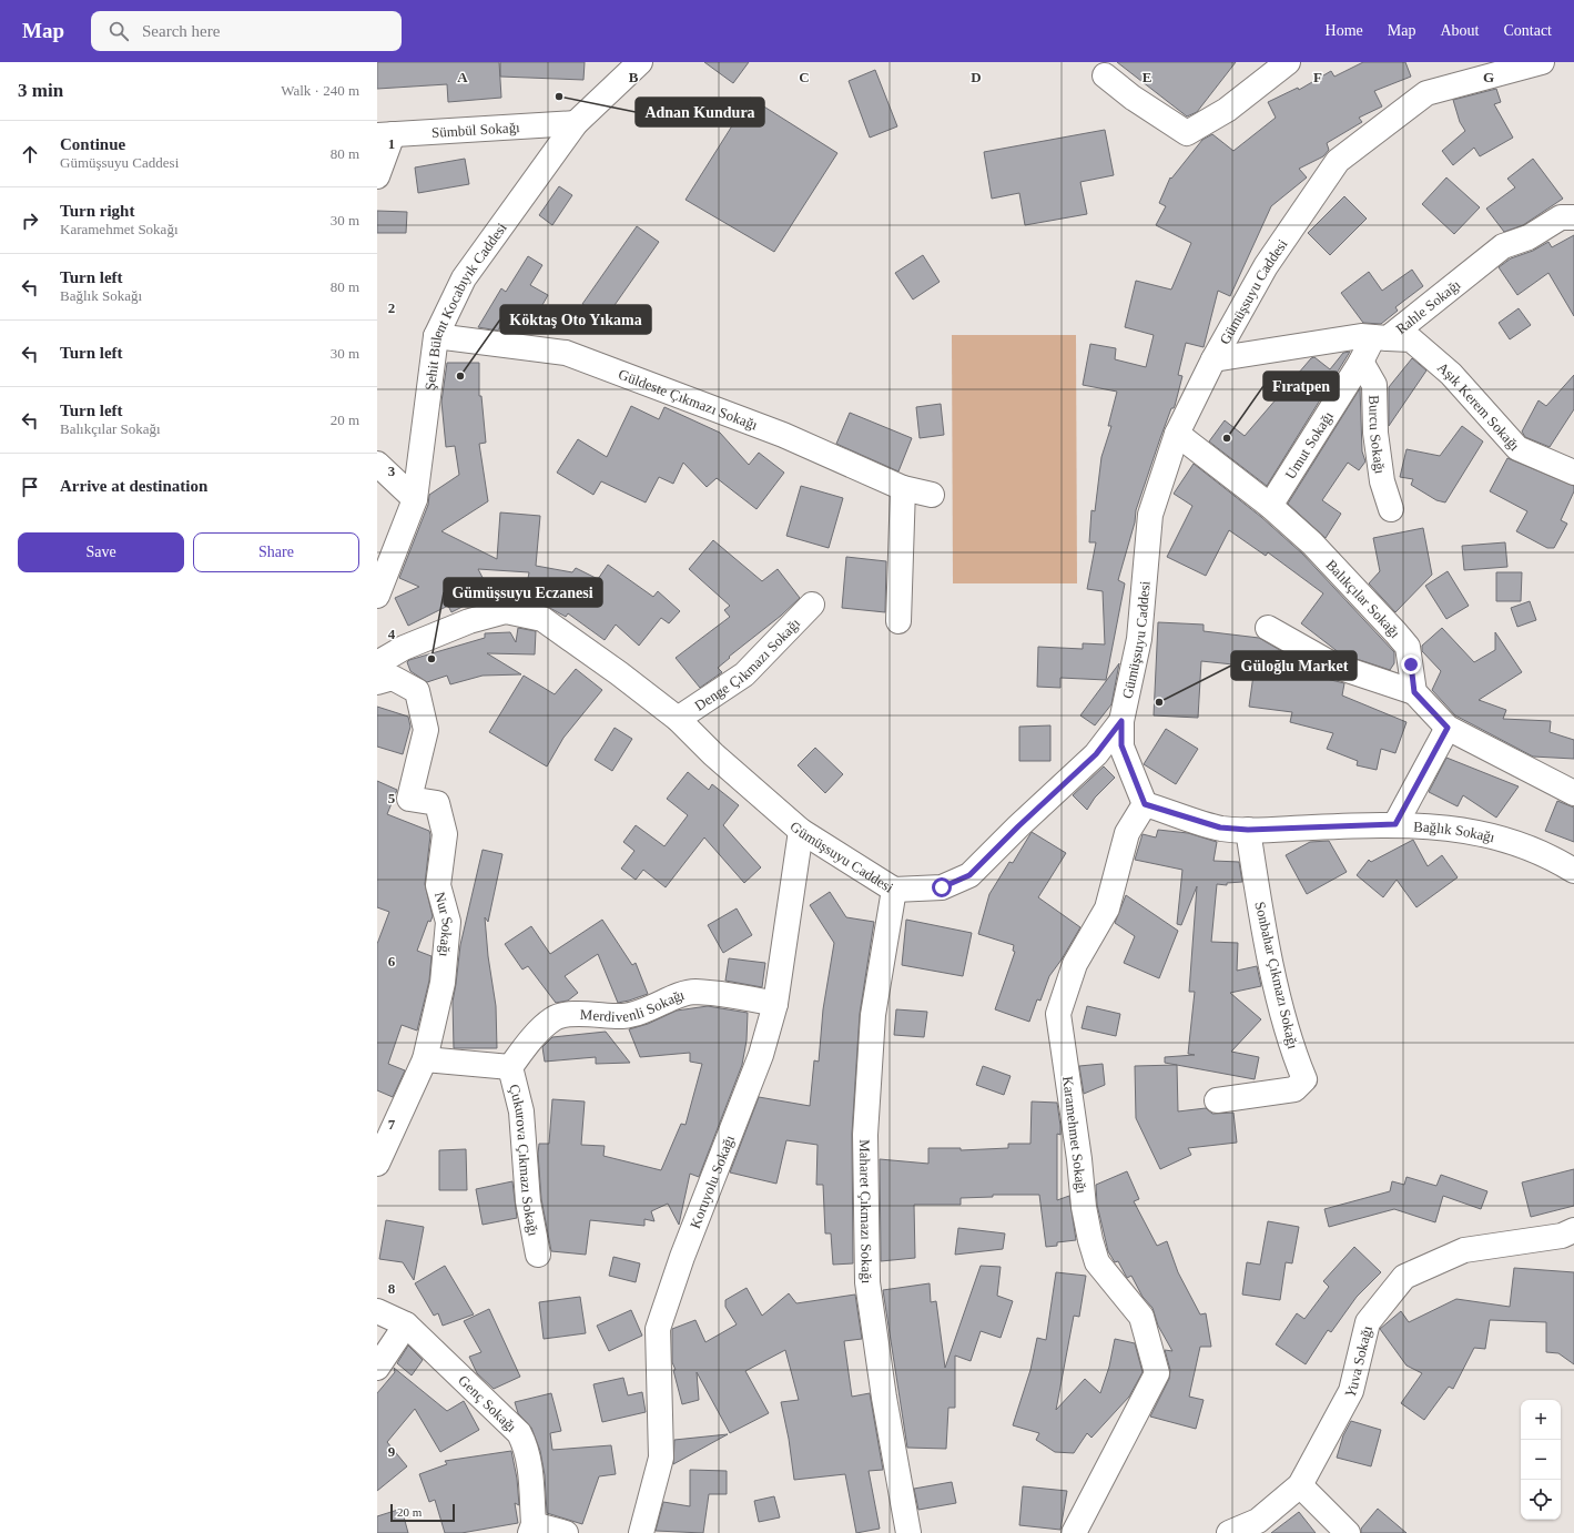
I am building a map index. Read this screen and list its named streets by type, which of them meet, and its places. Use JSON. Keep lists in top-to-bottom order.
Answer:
{
  "streets": {
    "street": [
      "Sümbül Sokağı",
      "Gümüşsuyu Caddesi",
      "Rahle Sokağı",
      "Şehit Bülent Kocabıyık Caddesi",
      "Güldeste Çıkmazı Sokağı",
      "Aşık Kerem Sokağı",
      "Burcu Sokağı",
      "Umut Sokağı",
      "Balıkçılar Sokağı",
      "Denge Çıkmazı Sokağı",
      "Bağlık Sokağı",
      "Nur Sokağı",
      "Sonbahar Çıkmazı Sokağı",
      "Merdivenli Sokağı",
      "Karamehmet Sokağı",
      "Çukurova Çıkmazı Sokağı",
      "Koruyolu Sokağı",
      "Maharet Çıkmazı Sokağı",
      "Yuva Sokağı",
      "Genç Sokağı"
    ]
  },
  "crossings": [
    ["Sümbül Sokağı", "Şehit Bülent Kocabıyık Caddesi"],
    ["Gümüşsuyu Caddesi", "Balıkçılar Sokağı"],
    ["Gümüşsuyu Caddesi", "Denge Çıkmazı Sokağı"],
    ["Gümüşsuyu Caddesi", "Nur Sokağı"],
    ["Gümüşsuyu Caddesi", "Koruyolu Sokağı"],
    ["Gümüşsuyu Caddesi", "Maharet Çıkmazı Sokağı"],
    ["Rahle Sokağı", "Aşık Kerem Sokağı"],
    ["Rahle Sokağı", "Umut Sokağı"],
    ["Şehit Bülent Kocabıyık Caddesi", "Güldeste Çıkmazı Sokağı"],
    ["Aşık Kerem Sokağı", "Umut Sokağı"],
    ["Burcu Sokağı", "Umut Sokağı"],
    ["Umut Sokağı", "Balıkçılar Sokağı"],
    ["Bağlık Sokağı", "Sonbahar Çıkmazı Sokağı"],
    ["Bağlık Sokağı", "Karamehmet Sokağı"],
    ["Merdivenli Sokağı", "Çukurova Çıkmazı Sokağı"],
    ["Merdivenli Sokağı", "Koruyolu Sokağı"]
  ],
  "places": [
    "Adnan Kundura",
    "Köktaş Oto Yıkama",
    "Fıratpen",
    "Gümüşsuyu Eczanesi",
    "Güloğlu Market"
  ],
  "scale_bar": "20 m",
  "page": {
    "header": "Map",
    "search": "Search here",
    "nav": [
      "Home",
      "Map",
      "About",
      "Contact"
    ],
    "heading": ["3 min", "Walk · 240 m"],
    "list": [
      ["Continue", "Gümüşsuyu Caddesi", "80 m"],
      ["Turn right", "Karamehmet Sokağı", "30 m"],
      ["Turn left", "Bağlık Sokağı", "80 m"],
      ["Turn left", "30 m"],
      ["Turn left", "Balıkçılar Sokağı", "20 m"],
      "Arrive at destination"
    ],
    "buttons": ["Save", "Share"],
    "map_buttons": ["+", "−"],
    "scale": "20 m"
  },
  "grid": {
    "columns": [
      "A",
      "B",
      "C",
      "D",
      "E",
      "F",
      "G"
    ],
    "rows": [
      "1",
      "2",
      "3",
      "4",
      "5",
      "6",
      "7",
      "8",
      "9"
    ]
  }
}
